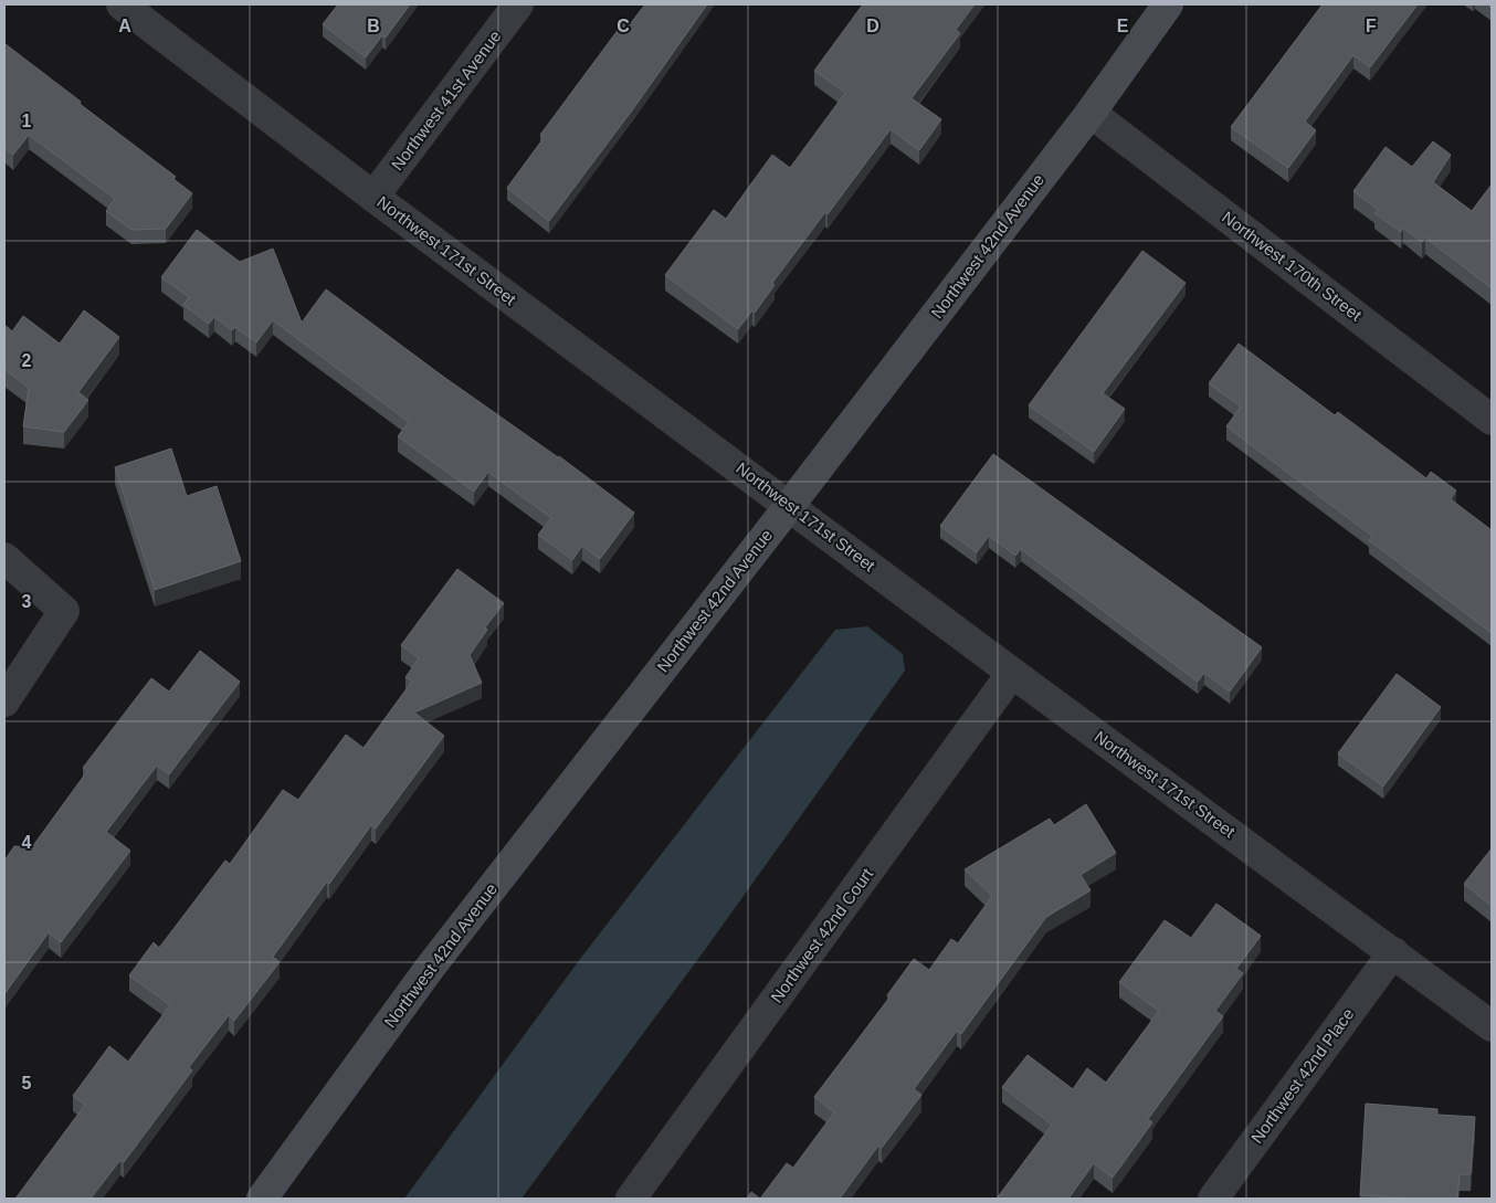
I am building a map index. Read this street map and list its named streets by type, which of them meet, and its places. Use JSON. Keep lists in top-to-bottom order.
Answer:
{
  "streets": {
    "street": [
      "Northwest 41st Avenue",
      "Northwest 42nd Avenue",
      "Northwest 171st Street",
      "Northwest 170th Street",
      "Northwest 42nd Court",
      "Northwest 42nd Place"
    ]
  },
  "crossings": [
    ["Northwest 41st Avenue", "Northwest 171st Street"],
    ["Northwest 42nd Avenue", "Northwest 171st Street"],
    ["Northwest 42nd Avenue", "Northwest 170th Street"],
    ["Northwest 171st Street", "Northwest 42nd Court"],
    ["Northwest 171st Street", "Northwest 42nd Place"]
  ],
  "grid": {
    "columns": [
      "A",
      "B",
      "C",
      "D",
      "E",
      "F"
    ],
    "rows": [
      "1",
      "2",
      "3",
      "4",
      "5"
    ]
  }
}
